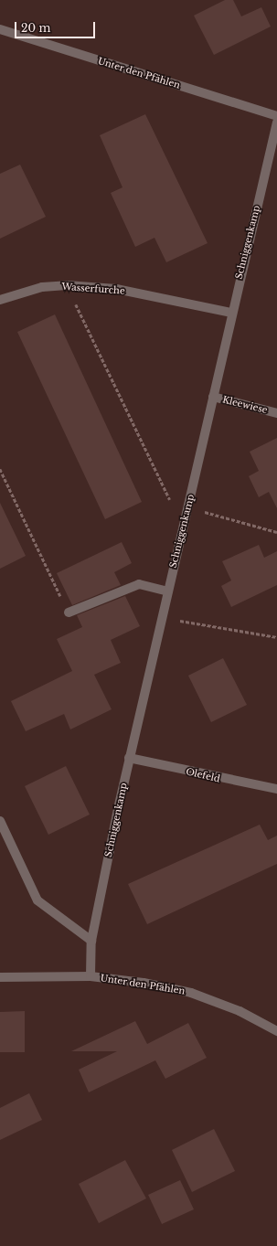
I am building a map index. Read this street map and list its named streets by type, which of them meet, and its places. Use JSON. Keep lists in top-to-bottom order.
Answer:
{
  "streets": {
    "street": [
      "Unter den Pfählen",
      "Schniggenkamp",
      "Wasserfurche",
      "Kleewiese",
      "Olefeld"
    ]
  },
  "crossings": [
    ["Unter den Pfählen", "Schniggenkamp"],
    ["Schniggenkamp", "Wasserfurche"],
    ["Schniggenkamp", "Kleewiese"],
    ["Schniggenkamp", "Olefeld"]
  ],
  "scale_bar": "20 m"
}
